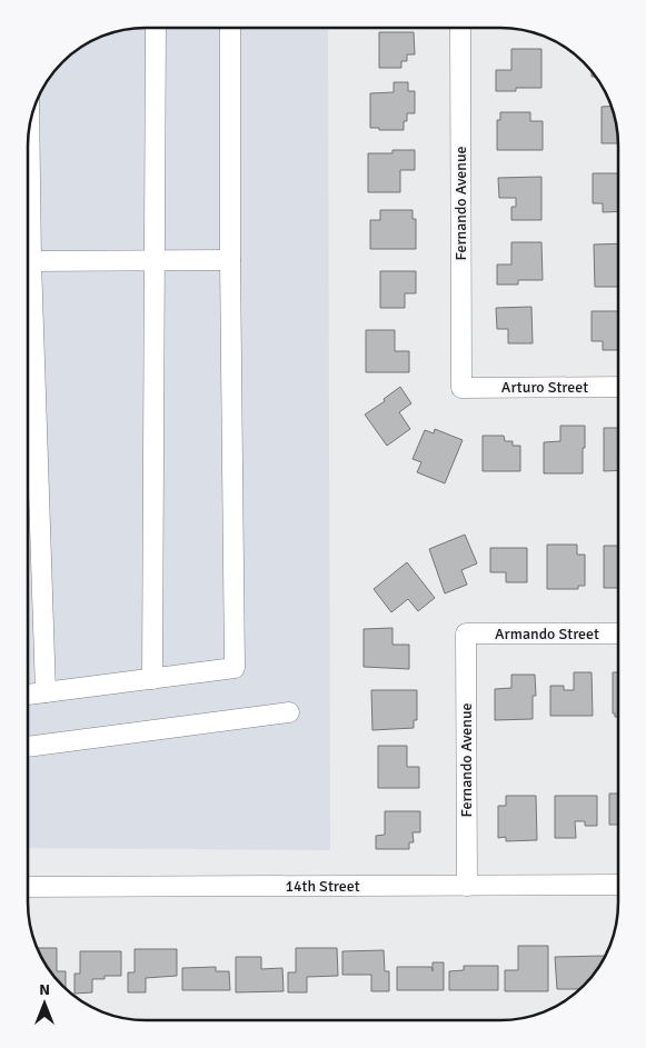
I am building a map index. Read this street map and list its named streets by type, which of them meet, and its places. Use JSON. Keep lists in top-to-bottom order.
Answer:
{
  "streets": {
    "street": [
      "Fernando Avenue",
      "Arturo Street",
      "Armando Street",
      "14th Street"
    ]
  },
  "crossings": [
    ["Fernando Avenue", "Arturo Street"],
    ["Fernando Avenue", "Armando Street"],
    ["Fernando Avenue", "14th Street"]
  ],
  "north": "top"
}
